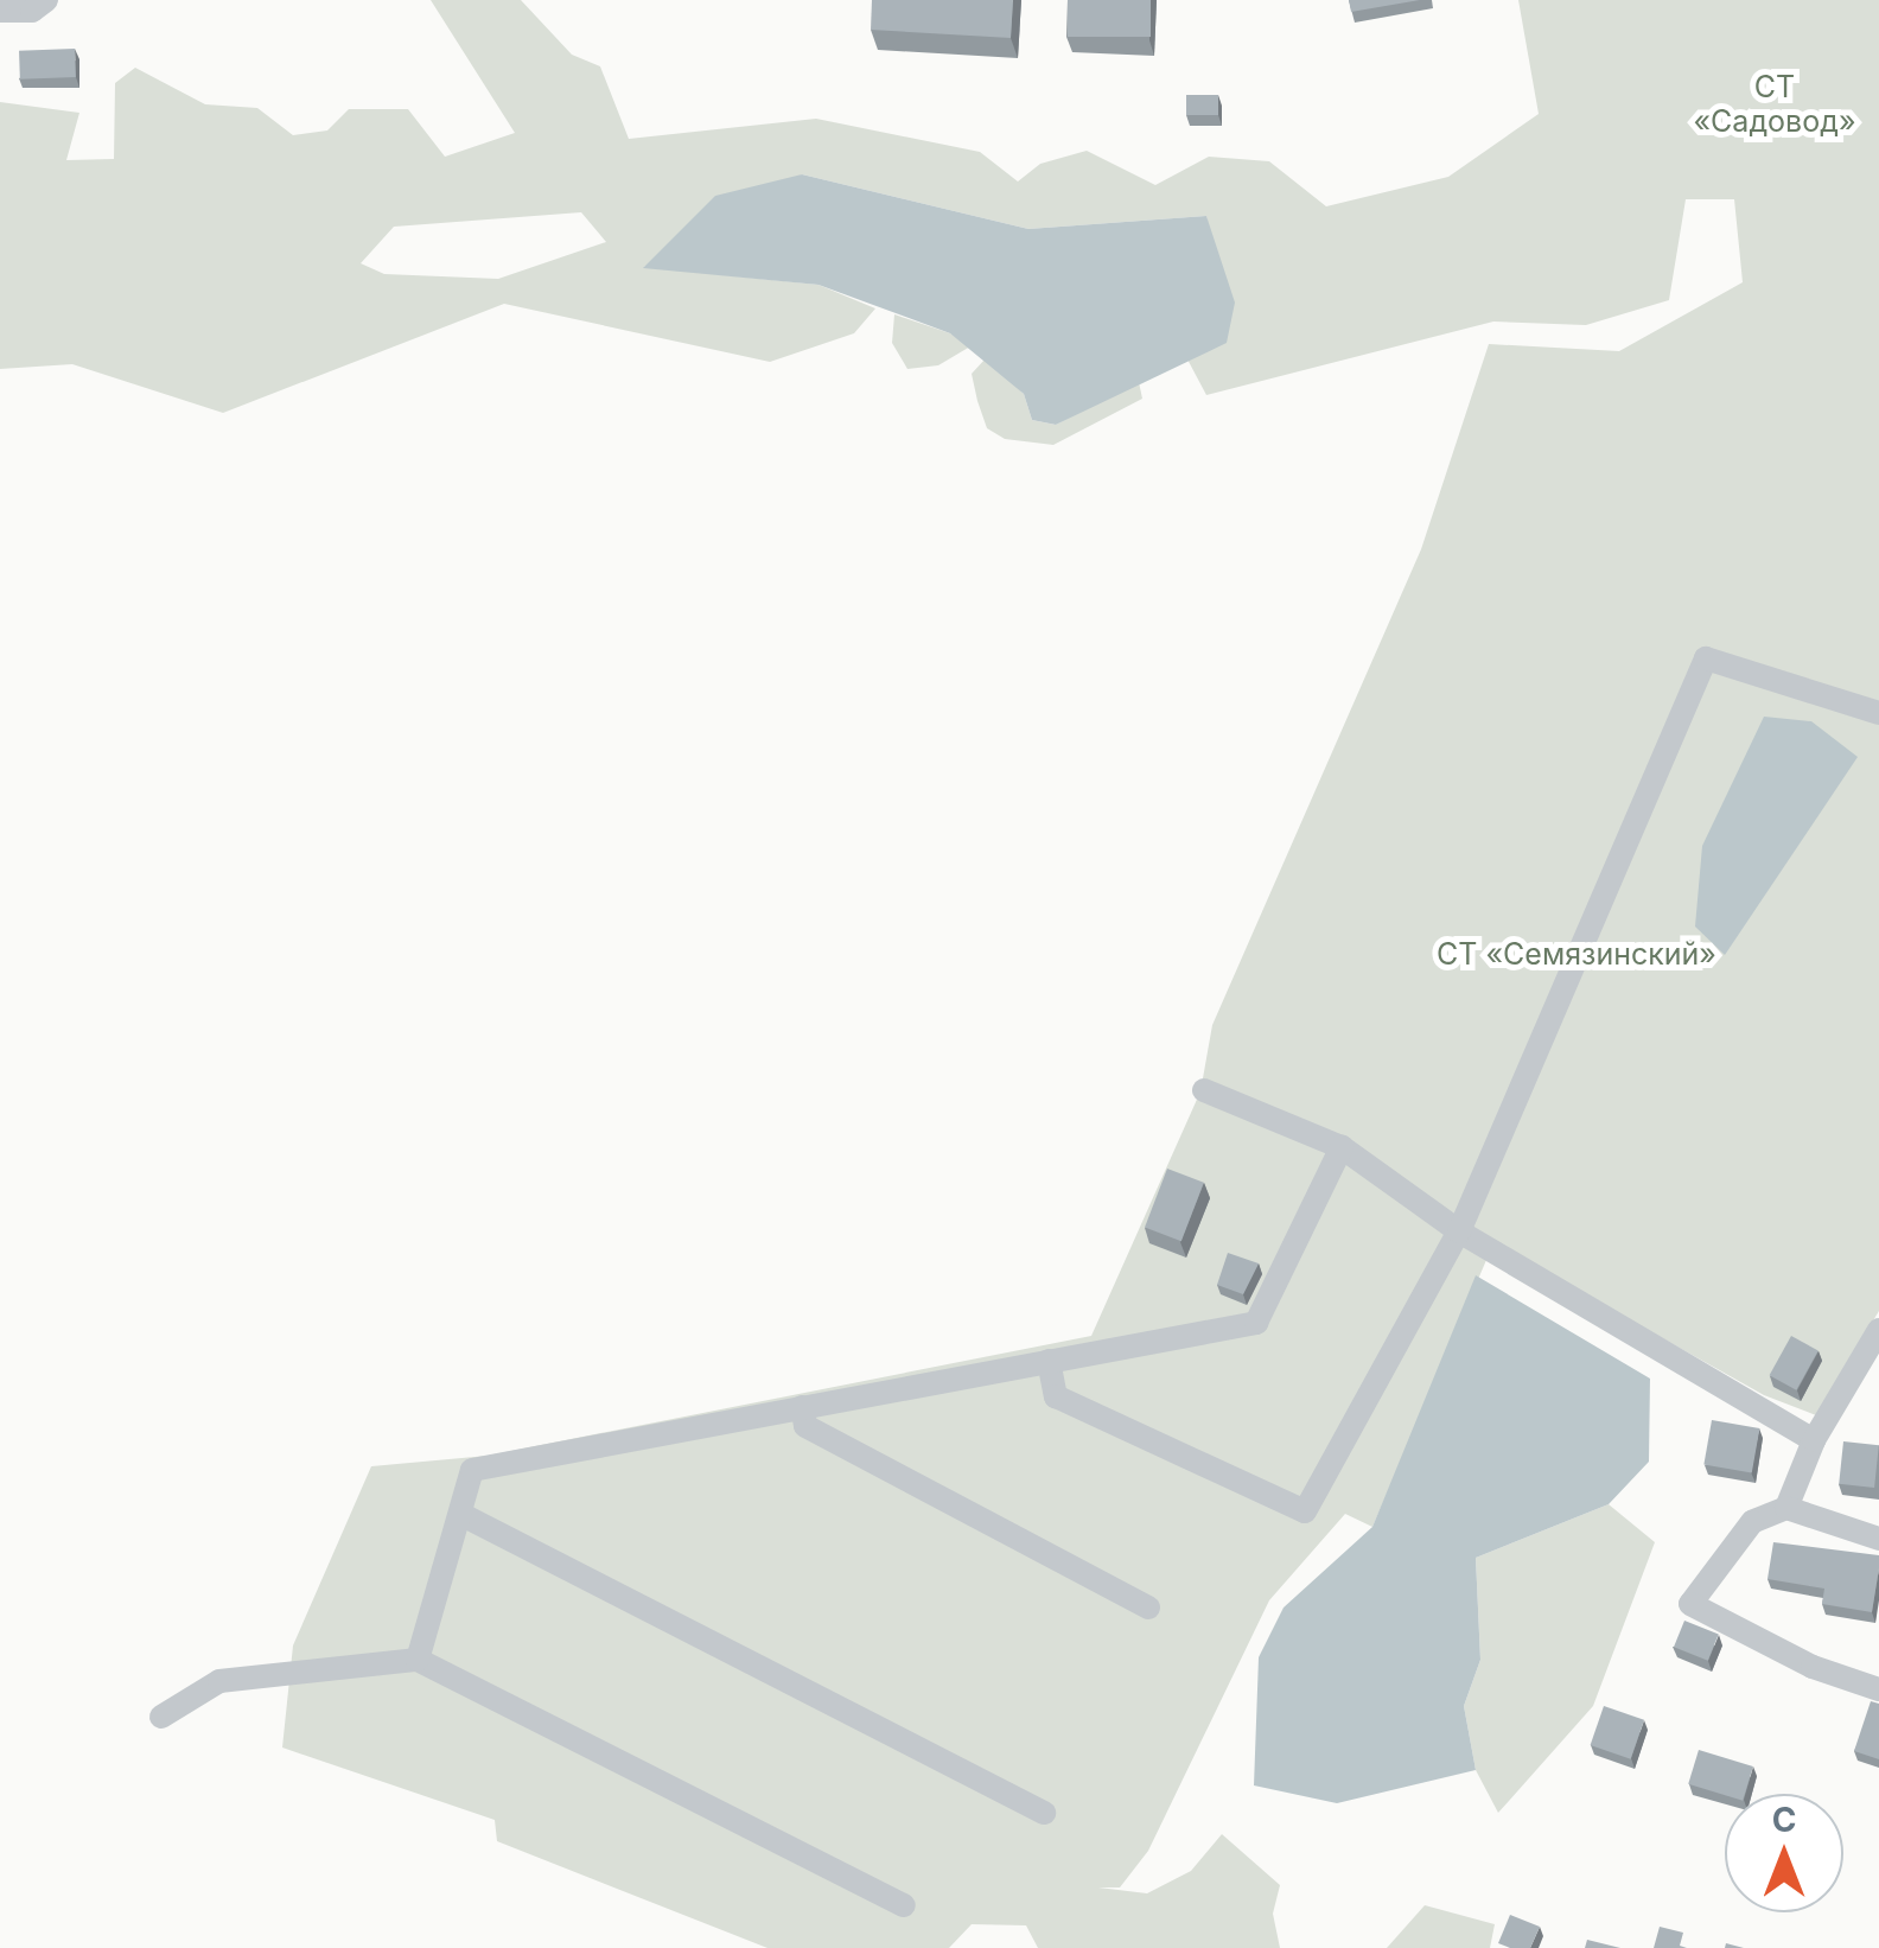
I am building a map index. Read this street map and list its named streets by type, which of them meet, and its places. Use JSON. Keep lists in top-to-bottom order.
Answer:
{
  "parks": ["СТ «Садовод»", "СТ «Семязинский»"],
  "north": "top"
}
